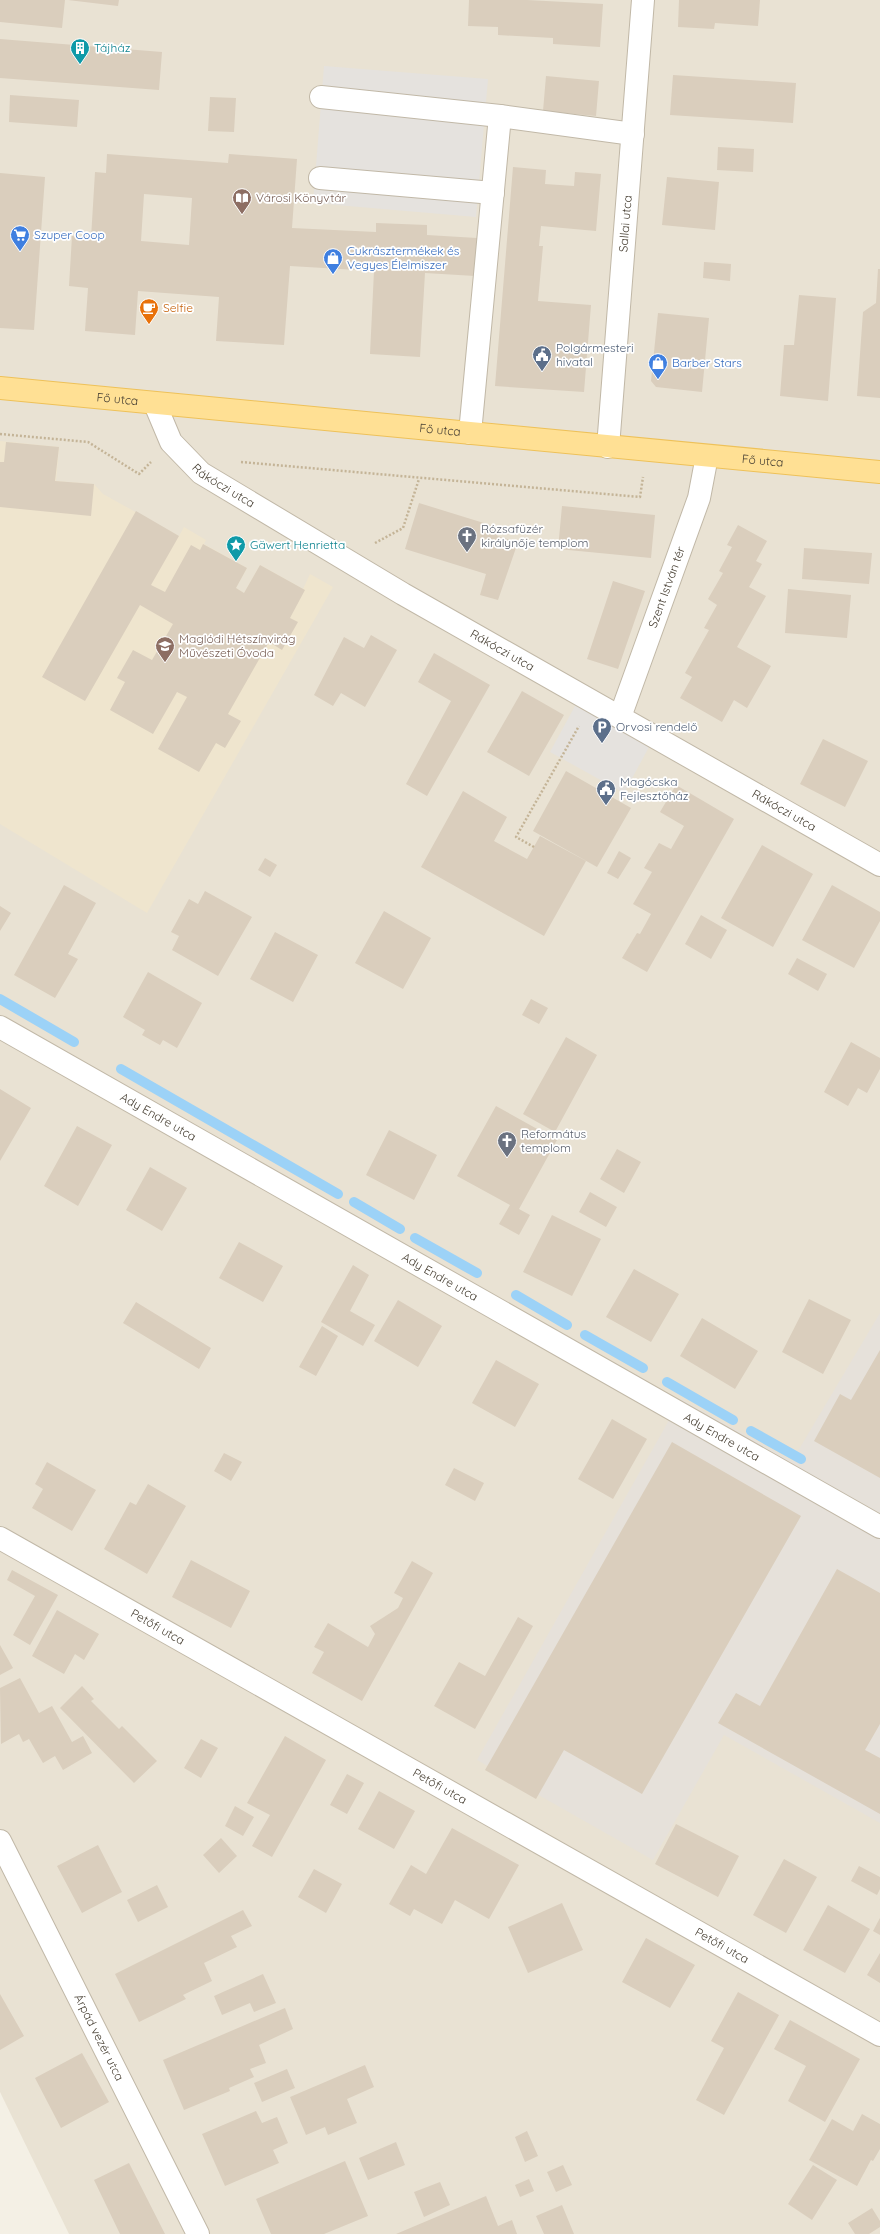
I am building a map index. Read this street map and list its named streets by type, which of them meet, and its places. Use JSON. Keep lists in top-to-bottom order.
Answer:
{
  "streets": {
    "main road": ["Fő utca"],
    "street": [
      "Sallai utca",
      "Rákóczi utca",
      "Szent István tér",
      "Ady Endre utca",
      "Petőfi utca",
      "Árpád vezér utca"
    ]
  },
  "crossings": [
    ["Sallai utca", "Fő utca"],
    ["Fő utca", "Rákóczi utca"],
    ["Fő utca", "Szent István tér"],
    ["Rákóczi utca", "Szent István tér"]
  ],
  "places": {
    "building": ["Tájház"],
    "library": ["Városi Könyvtár"],
    "supermarket": ["Szuper Coop"],
    "shop": ["Cukrásztermékek és Vegyes Élelmiszer", "Barber Stars"],
    "cafe": ["Selfie"],
    "public building": ["Polgármesteri hivatal", "Magócska Fejlesztőház"],
    "church": ["Rózsafüzér királynője templom", "Református templom"],
    "place": ["Gäwert Henrietta"],
    "school or university": ["Maglódi Hétszínvirág Művészeti Óvoda"],
    "parking": ["Orvosi rendelő"]
  }
}
